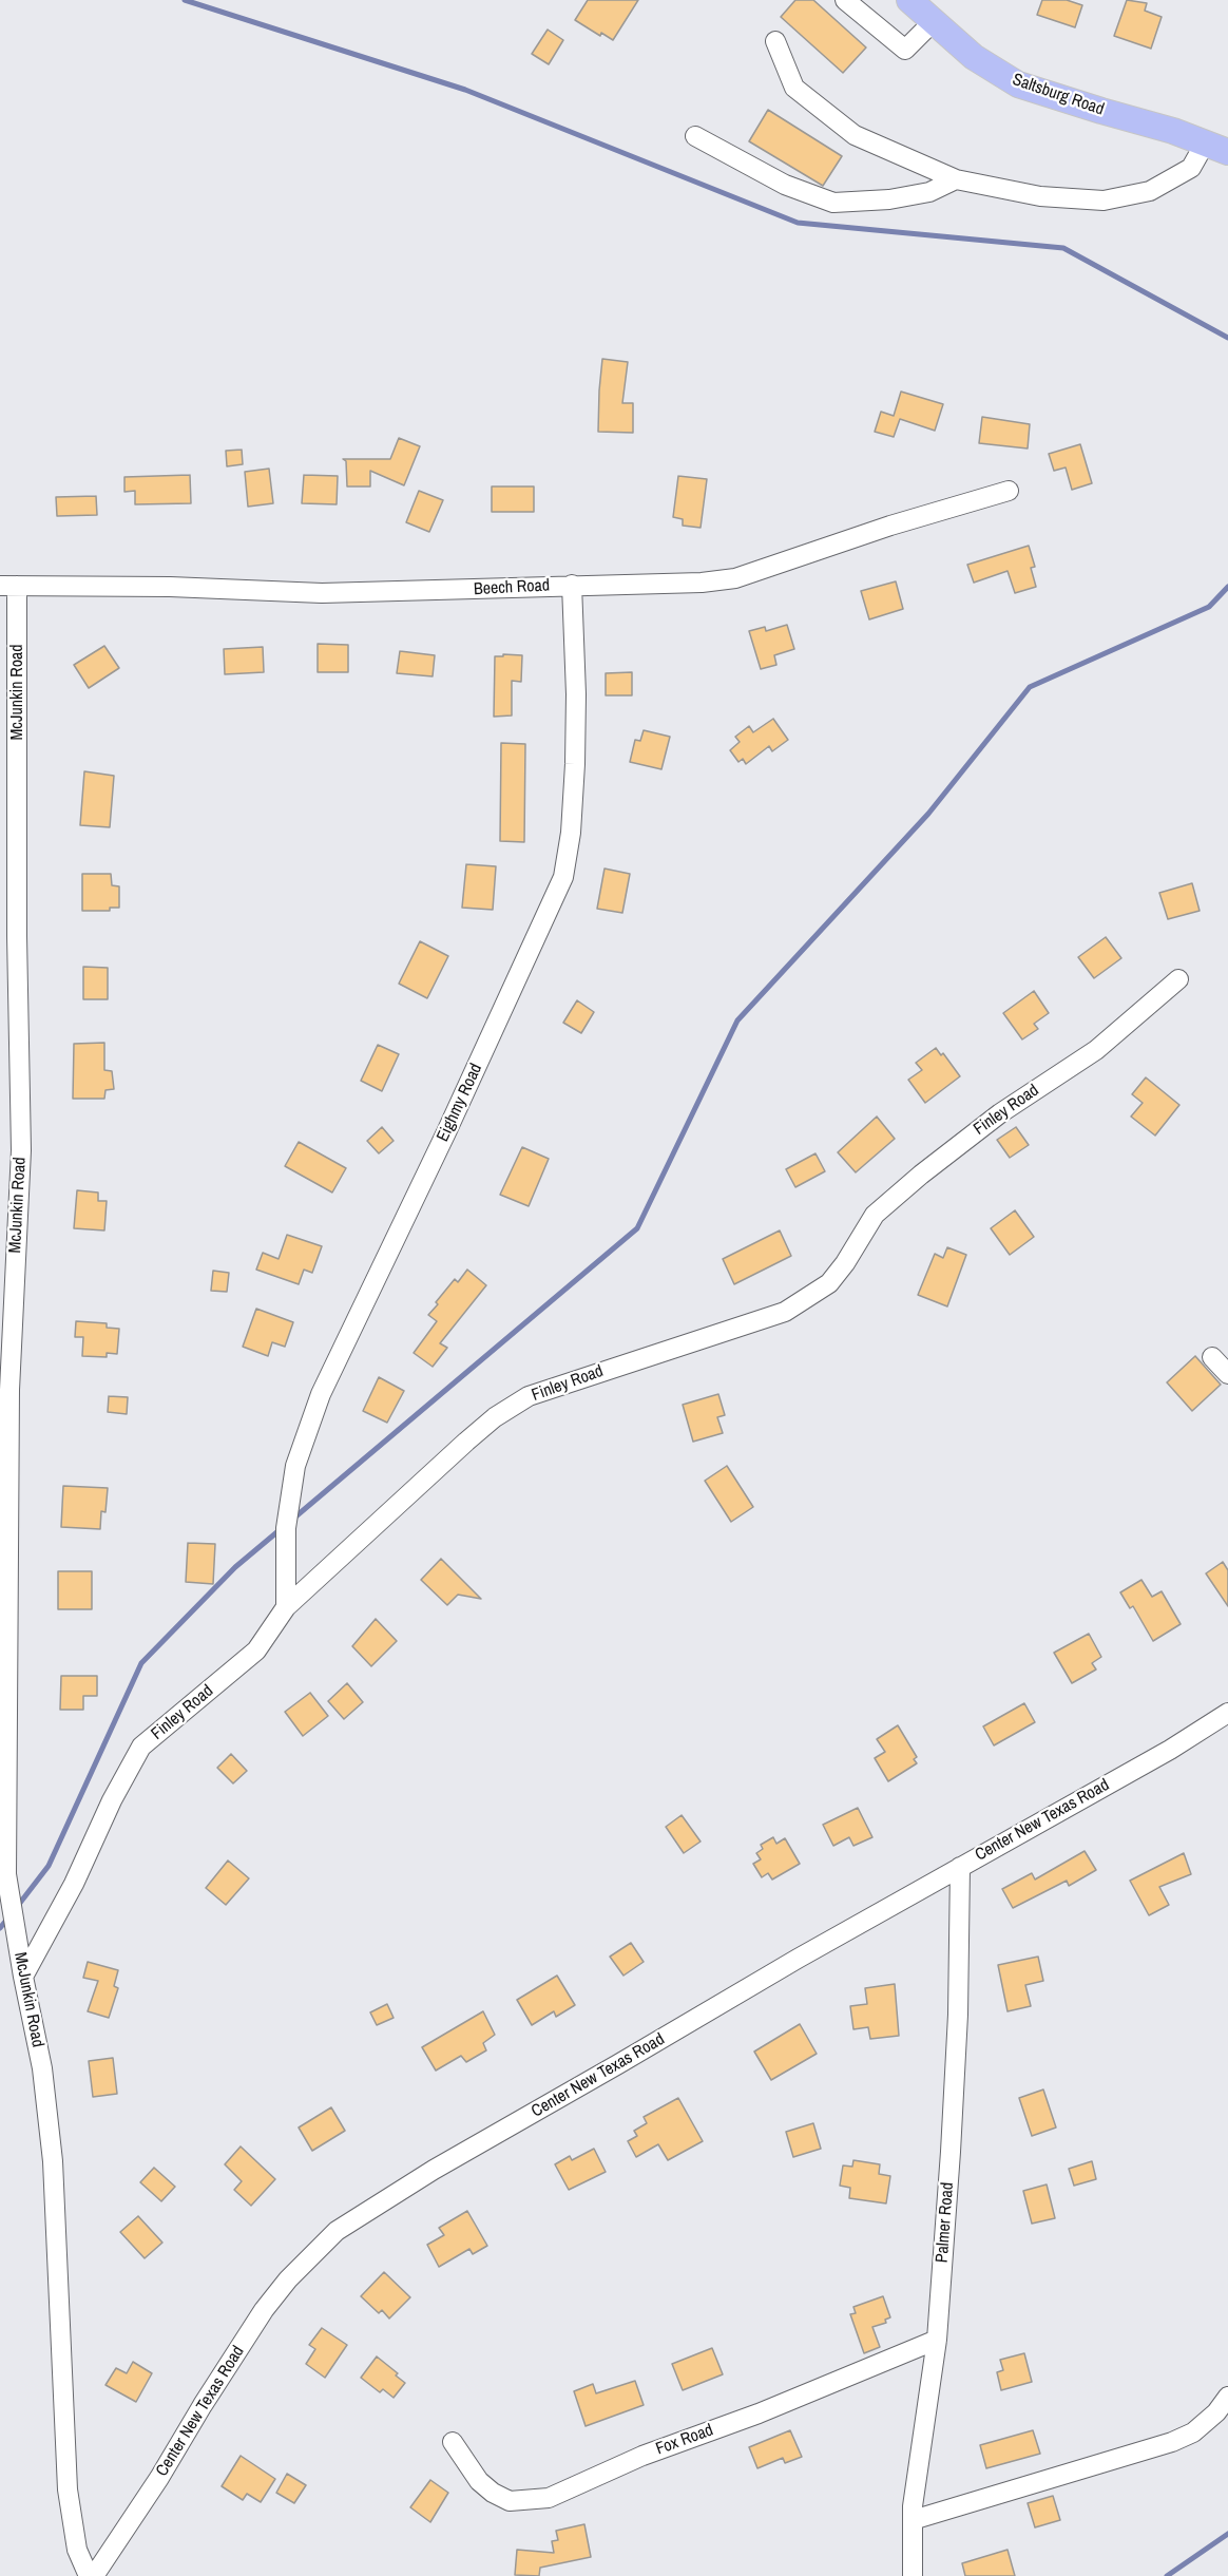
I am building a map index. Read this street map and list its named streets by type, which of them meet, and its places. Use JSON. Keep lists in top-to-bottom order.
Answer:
{
  "streets": {
    "main road": ["Saltsburg Road"],
    "street": [
      "Beech Road",
      "McJunkin Road",
      "Eighmy Road",
      "Finley Road",
      "Center New Texas Road",
      "Palmer Road",
      "Fox Road"
    ]
  },
  "crossings": [
    ["Beech Road", "McJunkin Road"],
    ["Beech Road", "Eighmy Road"],
    ["McJunkin Road", "Finley Road"],
    ["Eighmy Road", "Finley Road"],
    ["Center New Texas Road", "Palmer Road"],
    ["Palmer Road", "Fox Road"]
  ]
}
